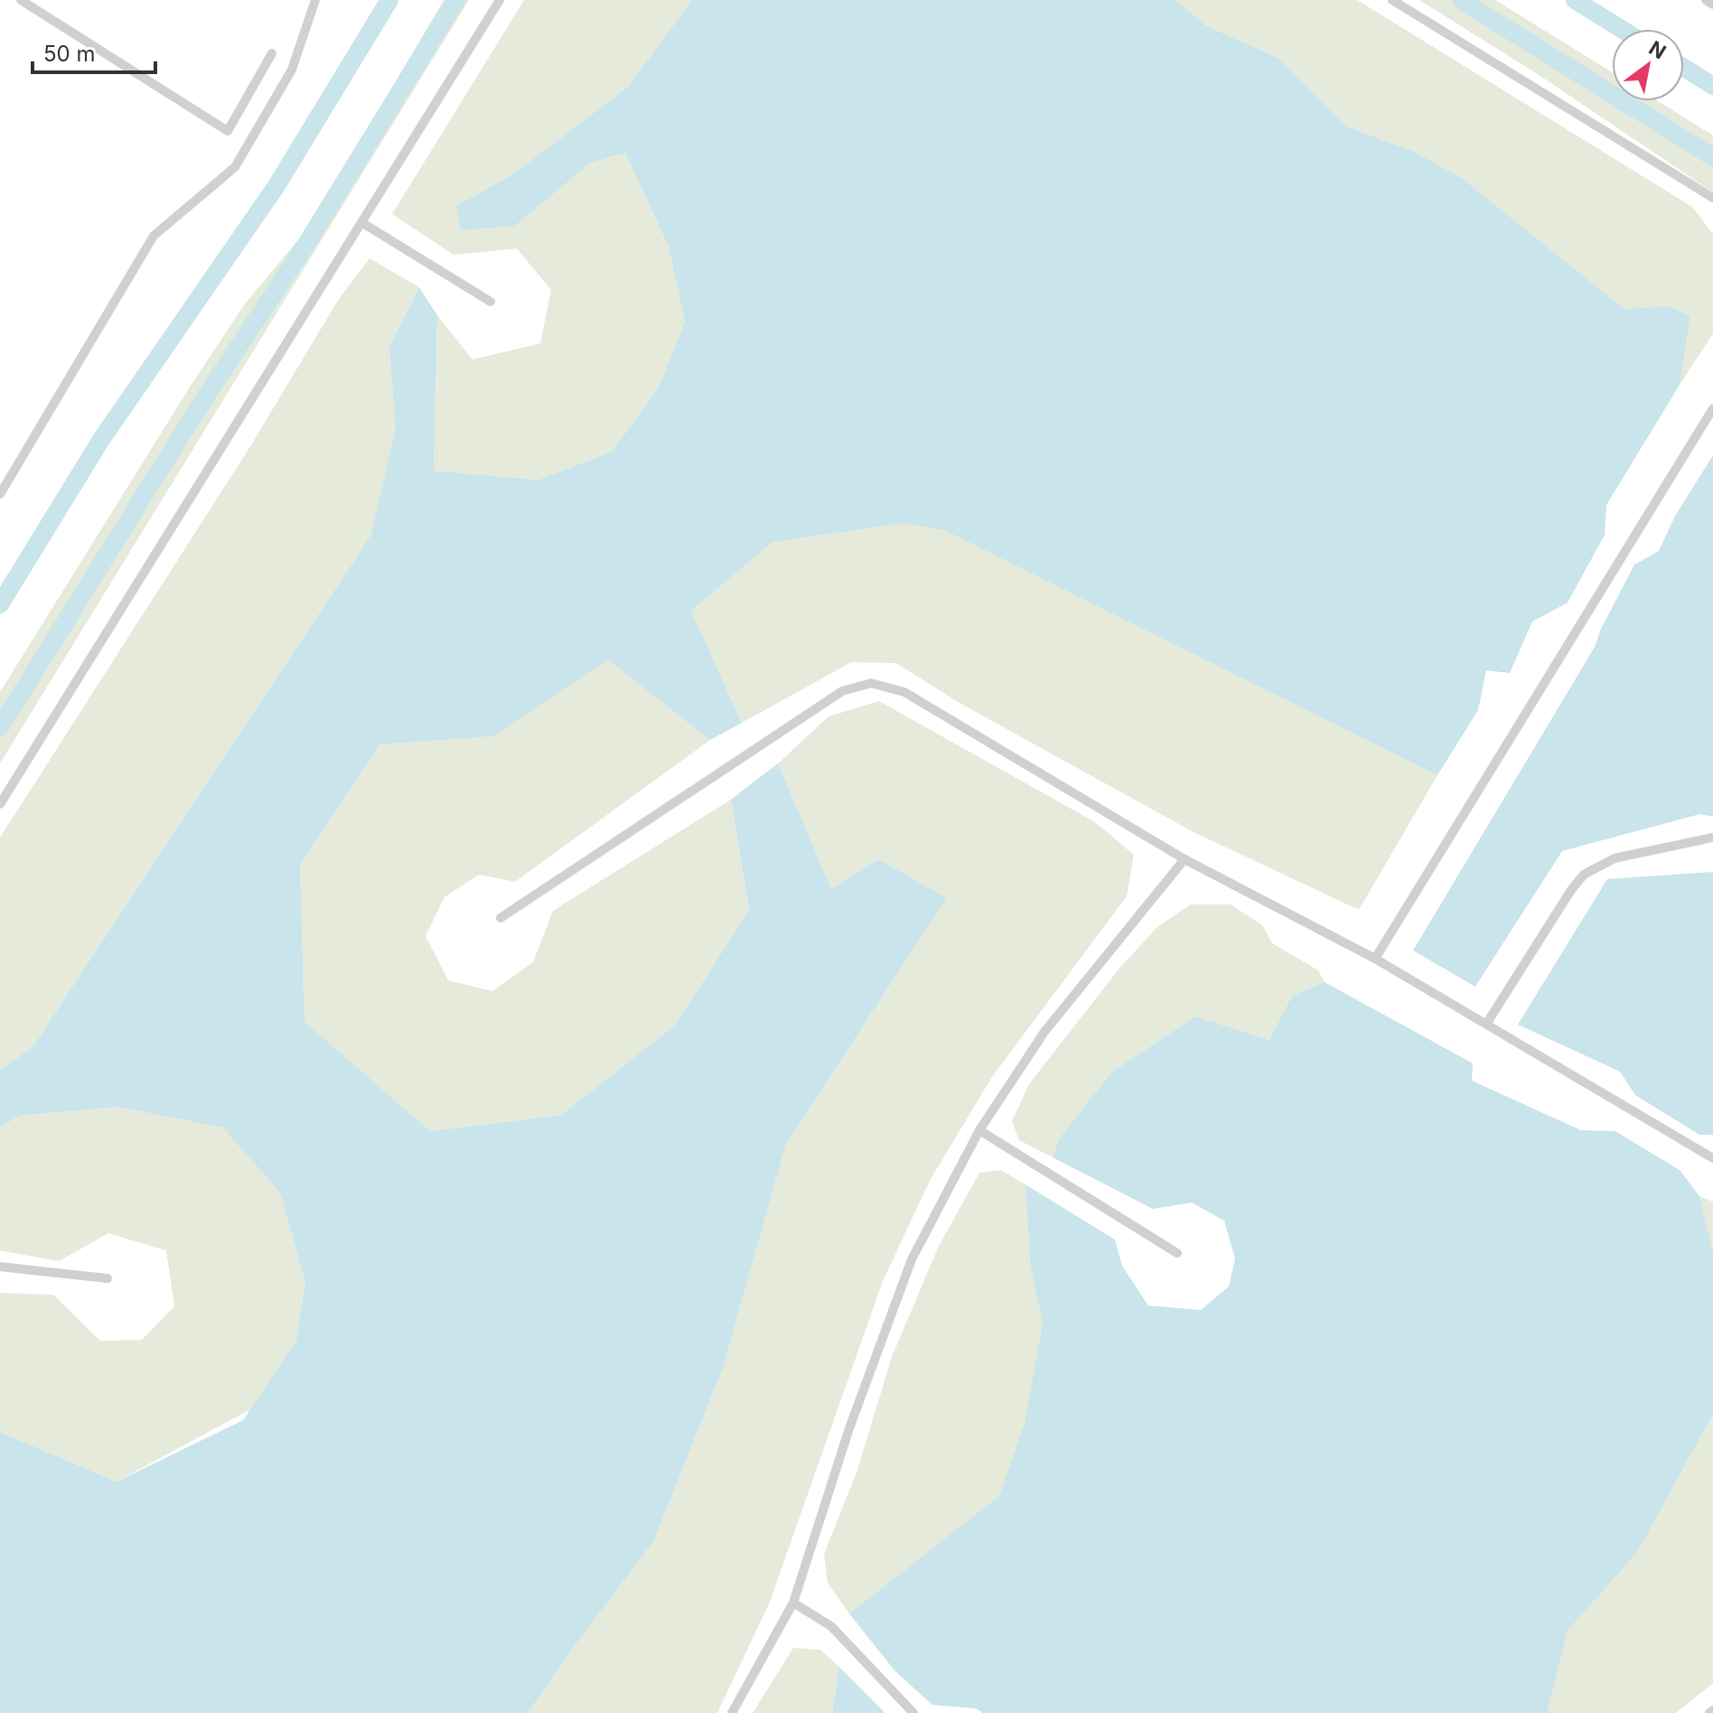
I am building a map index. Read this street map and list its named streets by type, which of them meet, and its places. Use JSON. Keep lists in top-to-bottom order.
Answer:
{
  "scale_bar": "50 m",
  "north": "top right"
}
